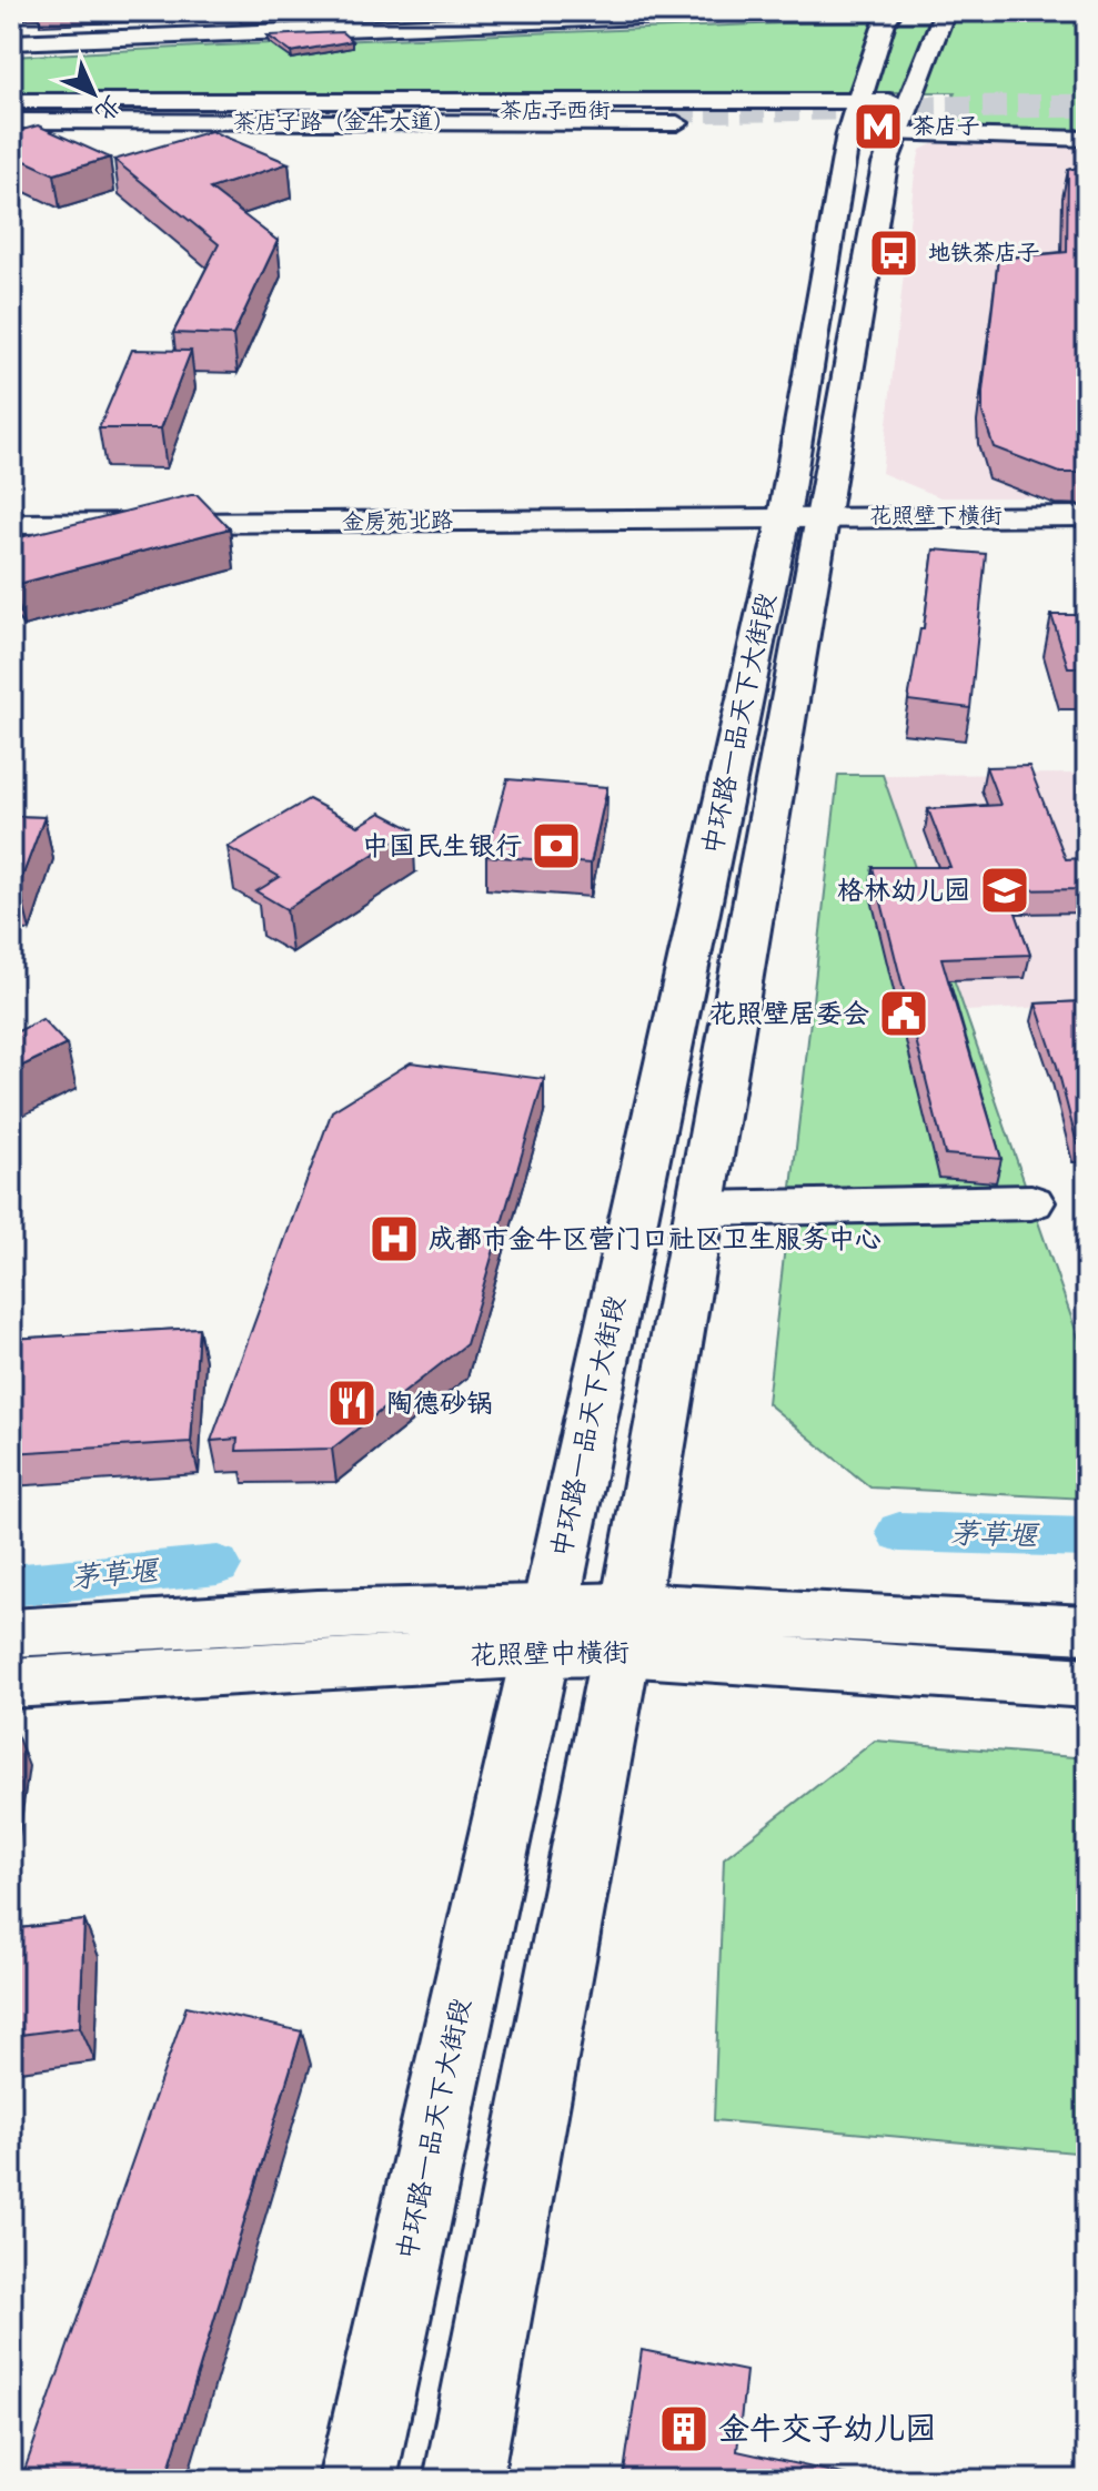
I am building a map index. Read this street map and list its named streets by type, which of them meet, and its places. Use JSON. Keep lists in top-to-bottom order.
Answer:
{
  "streets": {
    "main road": ["茶店子西街", "茶店子路（金牛大道）", "中环路一品天下大街段"],
    "street": ["花照壁下横街", "金房苑北路", "花照壁中横街"]
  },
  "crossings": [
    ["茶店子西街", "茶店子路（金牛大道）"],
    ["花照壁下横街", "金房苑北路"],
    ["花照壁下横街", "中环路一品天下大街段"],
    ["金房苑北路", "中环路一品天下大街段"],
    ["中环路一品天下大街段", "花照壁中横街"]
  ],
  "water": ["茅草堰"],
  "places": {
    "metro station": ["茶店子"],
    "bus stop": ["地铁茶店子"],
    "bank": ["中国民生银行"],
    "school or university": ["格林幼儿园"],
    "public building": ["花照壁居委会"],
    "hospital": ["成都市金牛区营门口社区卫生服务中心"],
    "restaurant": ["陶德砂锅"],
    "building": ["金牛交子幼儿园"]
  },
  "north": "bottom right"
}
